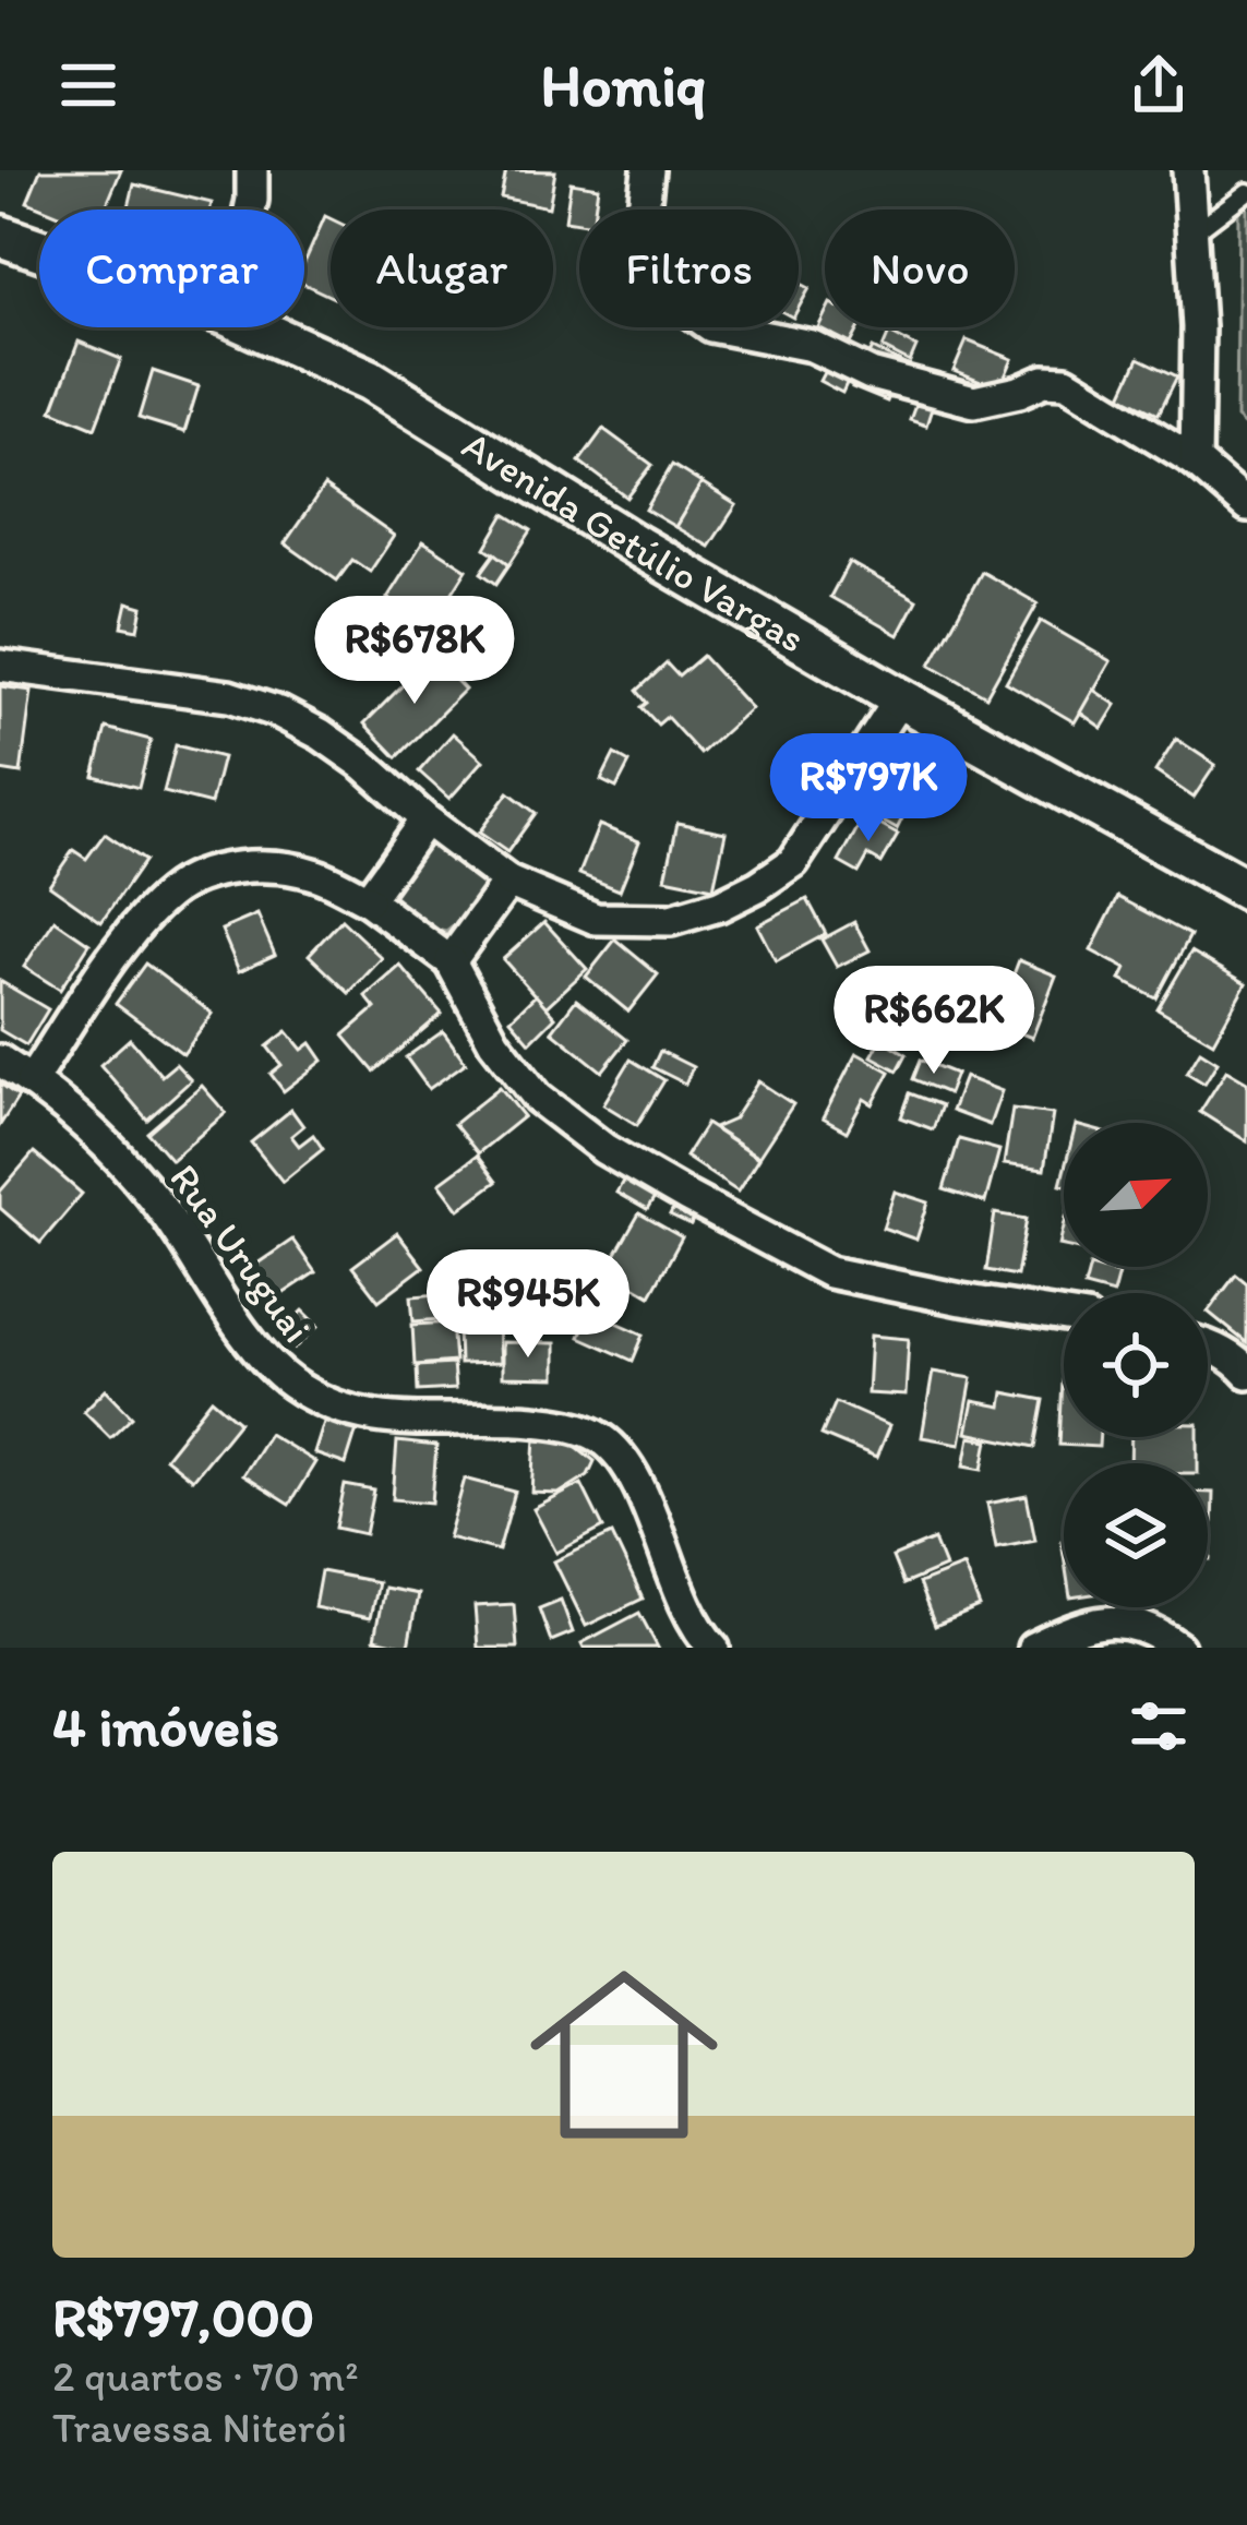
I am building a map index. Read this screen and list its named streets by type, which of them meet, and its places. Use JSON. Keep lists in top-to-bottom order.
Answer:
{
  "streets": {
    "street": ["Avenida Getúlio Vargas", "Rua Uruguai"]
  },
  "north": "top right",
  "page": {
    "header": "Homiq",
    "chip": [
      "Comprar",
      "Alugar",
      "Filtros",
      "Novo"
    ],
    "price": [
      "R$678K",
      "R$797K",
      "R$662K",
      "R$945K"
    ],
    "heading": "4 imóveis",
    "list": [
      {
        "name": "R$797,000",
        "note": "2 quartos · 70 m² · Travessa Niterói"
      }
    ]
  }
}
